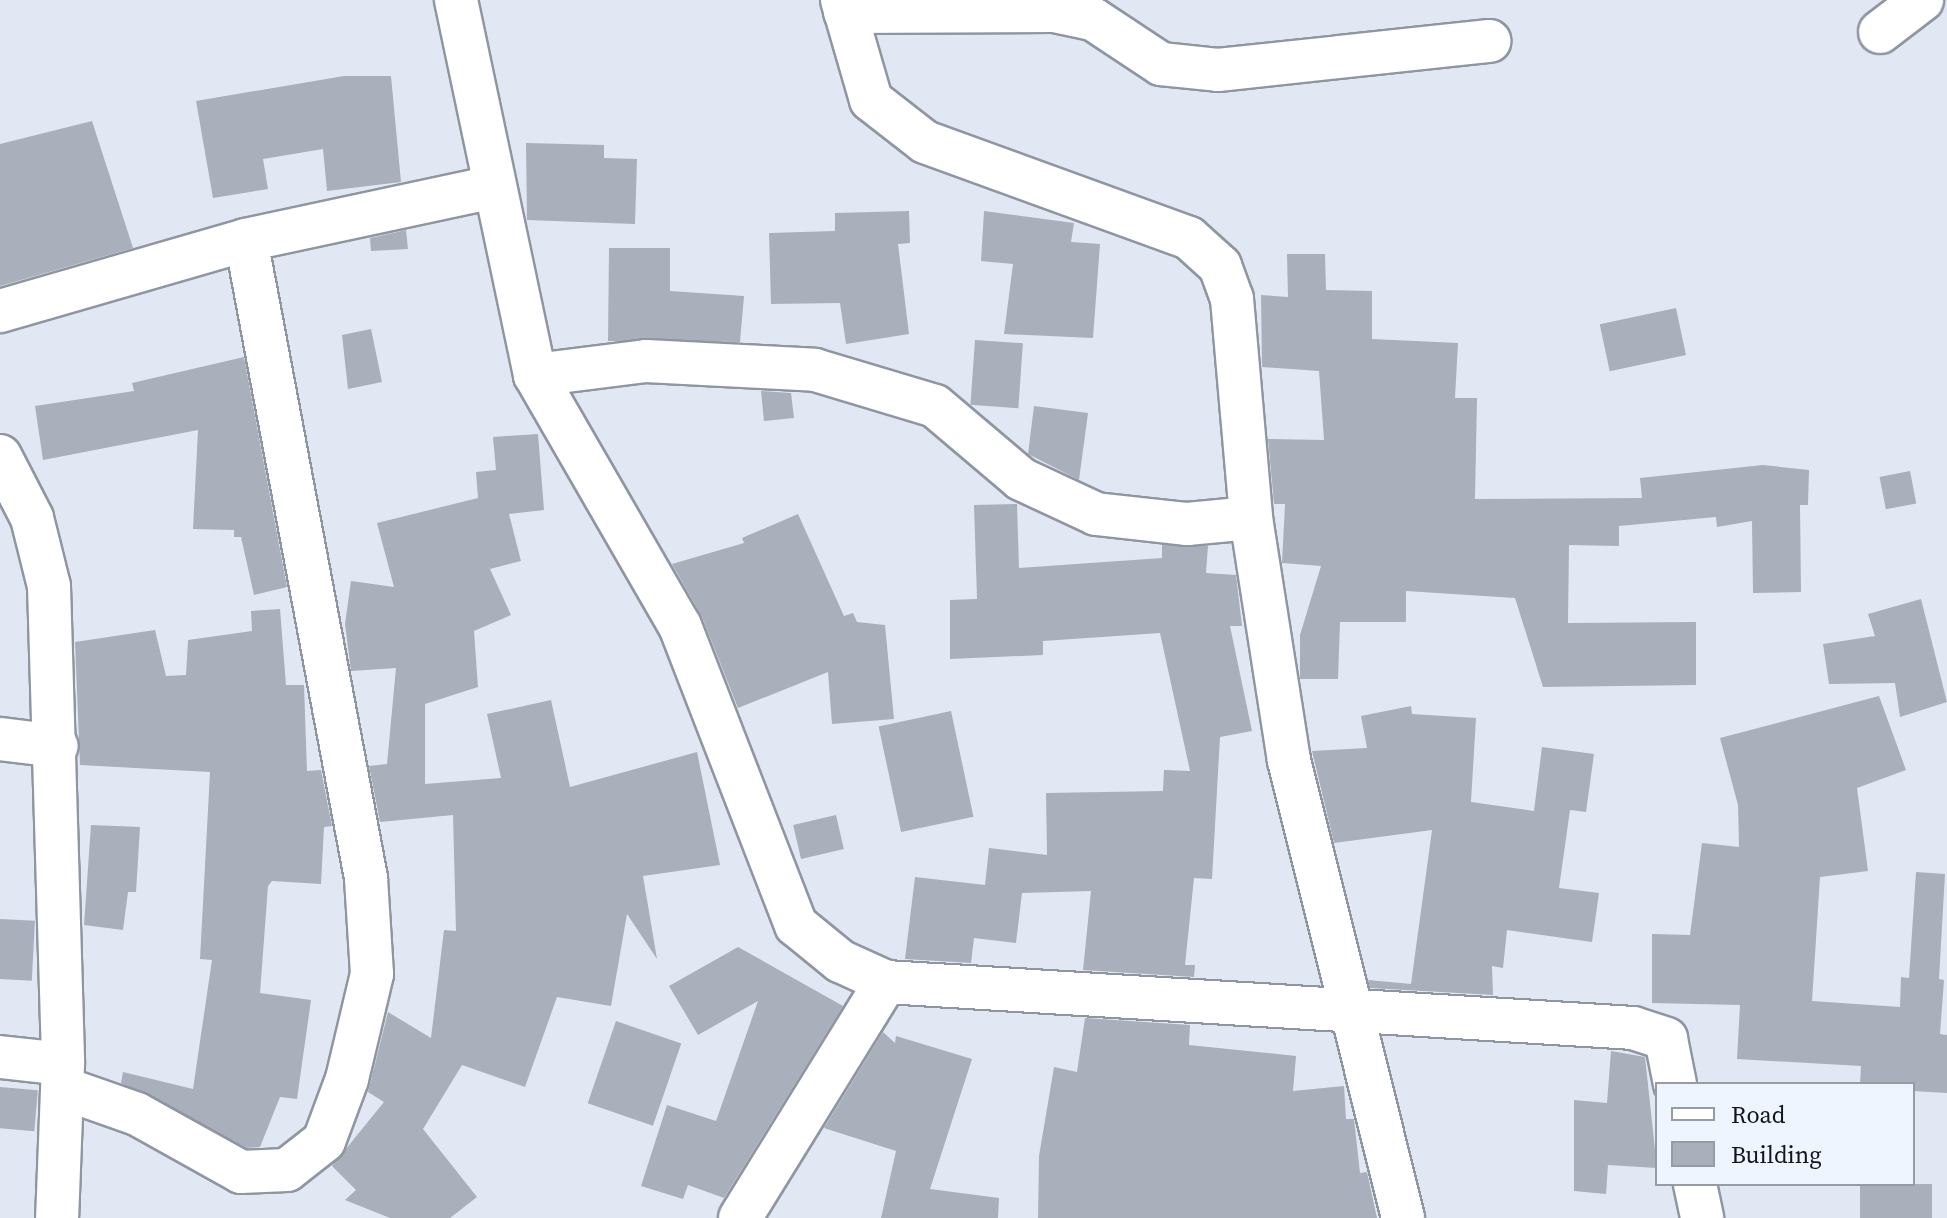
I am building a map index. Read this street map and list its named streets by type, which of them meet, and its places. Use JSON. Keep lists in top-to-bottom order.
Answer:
{
  "legend": ["Road", "Building"]
}
